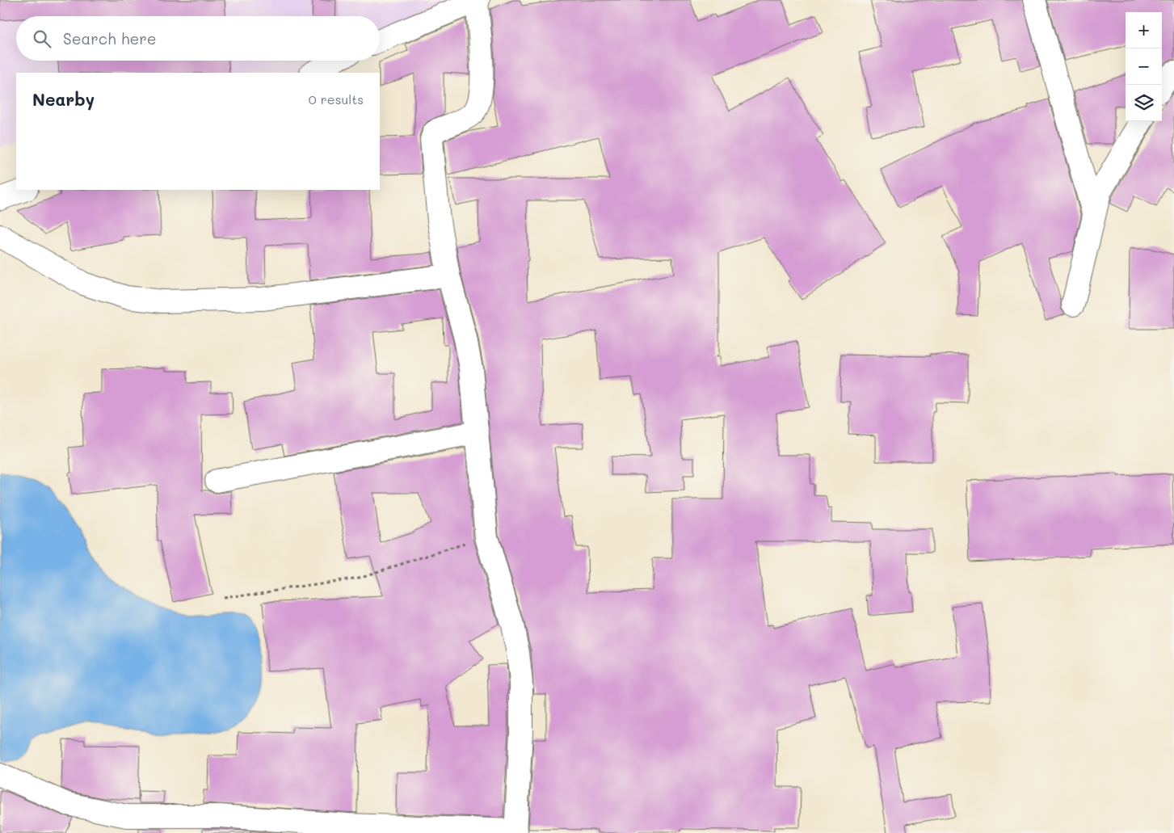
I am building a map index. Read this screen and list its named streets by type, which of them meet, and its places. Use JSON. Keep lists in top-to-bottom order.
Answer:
{
  "page": {
    "map_buttons": ["+", "−"],
    "search": "Search here",
    "heading": ["Nearby", "0 results"]
  }
}
